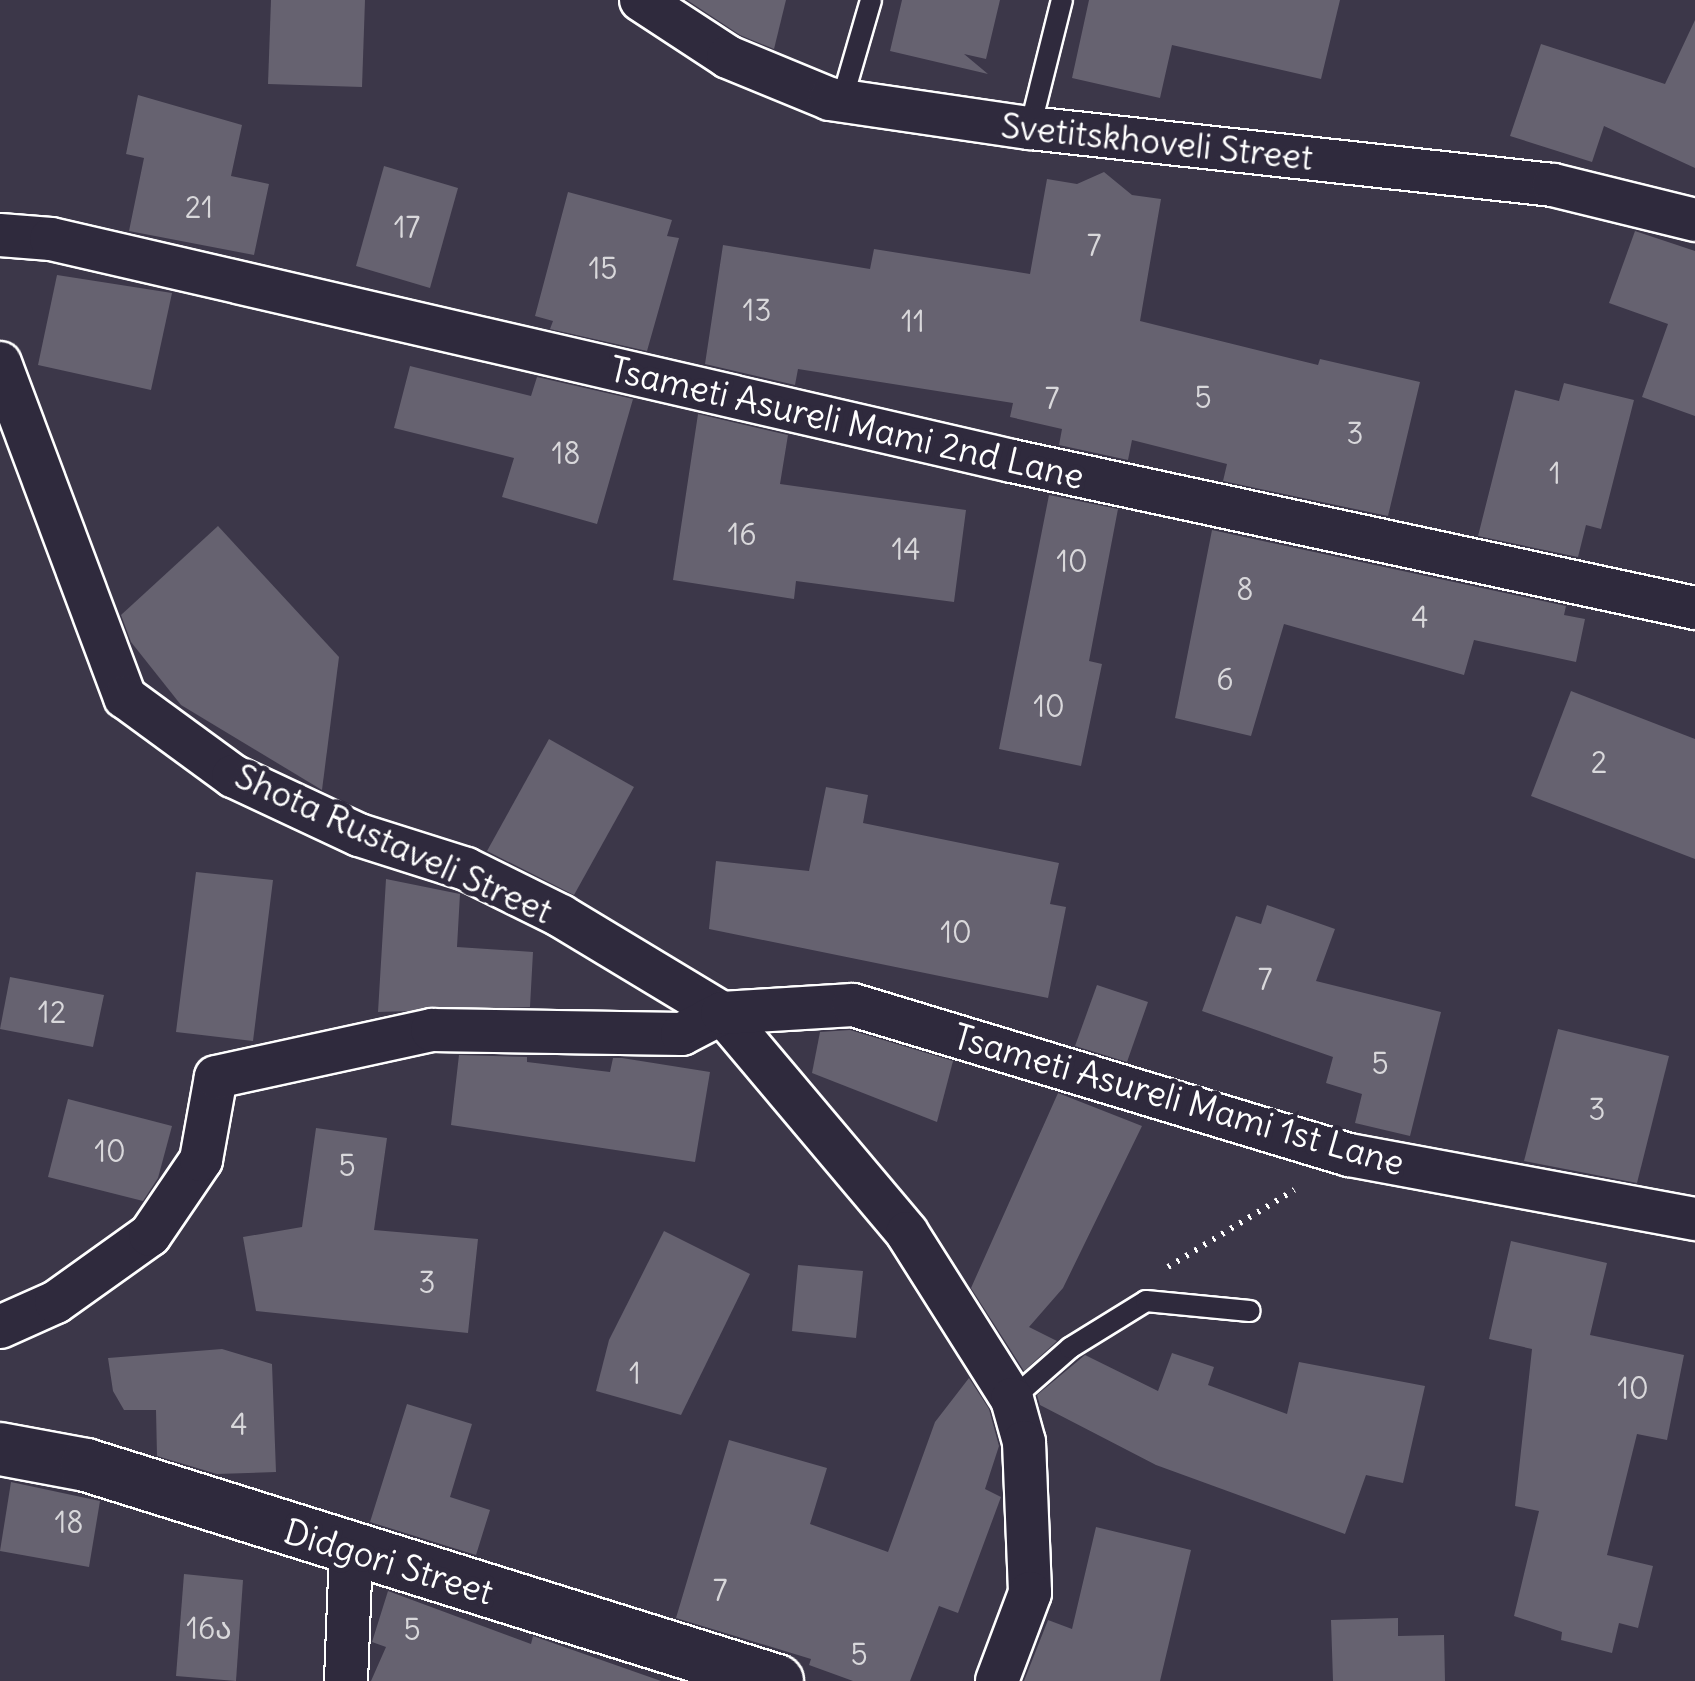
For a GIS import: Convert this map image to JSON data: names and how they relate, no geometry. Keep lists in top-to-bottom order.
{
  "streets": {
    "street": [
      "Svetitskhoveli Street",
      "Tsameti Asureli Mami 2nd Lane",
      "Shota Rustaveli Street",
      "Tsameti Asureli Mami 1st Lane",
      "Didgori Street"
    ]
  },
  "crossings": [
    ["Shota Rustaveli Street", "Tsameti Asureli Mami 1st Lane"]
  ],
  "house_numbers": [
    "21",
    "17",
    "7",
    "15",
    "13",
    "11",
    "5",
    "7",
    "3",
    "18",
    "1",
    "16",
    "14",
    "10",
    "8",
    "4",
    "6",
    "10",
    "2",
    "10",
    "7",
    "12",
    "5",
    "3",
    "10",
    "5",
    "3",
    "1",
    "10",
    "4",
    "18",
    "7",
    "16ა",
    "5",
    "5"
  ]
}
